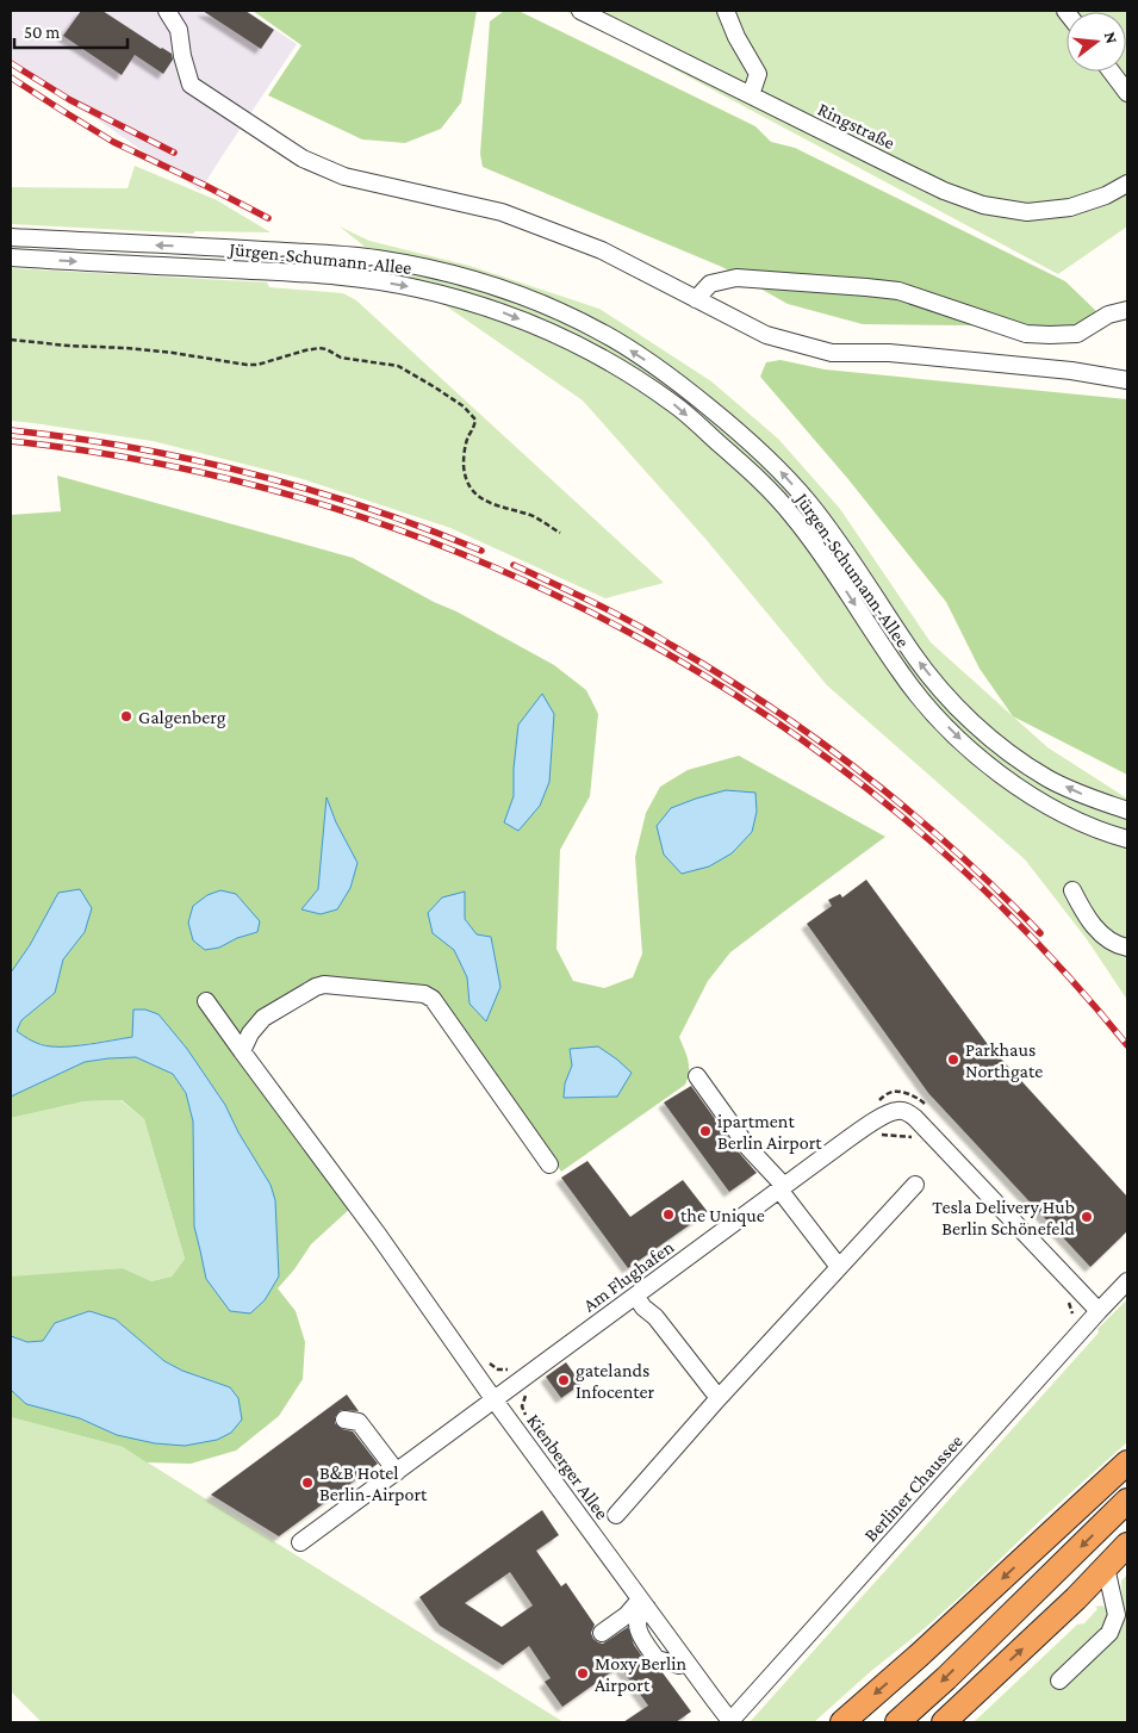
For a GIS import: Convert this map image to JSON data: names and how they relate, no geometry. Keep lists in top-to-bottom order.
{
  "streets": {
    "street": [
      "Ringstraße",
      "Jürgen-Schumann-Allee",
      "Am Flughafen",
      "Kienberger Allee",
      "Berliner Chaussee"
    ]
  },
  "crossings": [
    ["Am Flughafen", "Kienberger Allee"],
    ["Am Flughafen", "Berliner Chaussee"],
    ["Kienberger Allee", "Berliner Chaussee"]
  ],
  "places": [
    "Galgenberg",
    "Parkhaus Northgate",
    "ipartment Berlin Airport",
    "the Unique",
    "Tesla Delivery Hub Berlin Schönefeld",
    "gatelands Infocenter",
    "B&B Hotel Berlin-Airport",
    "Moxy Berlin Airport"
  ],
  "scale_bar": "50 m",
  "north": "right"
}
